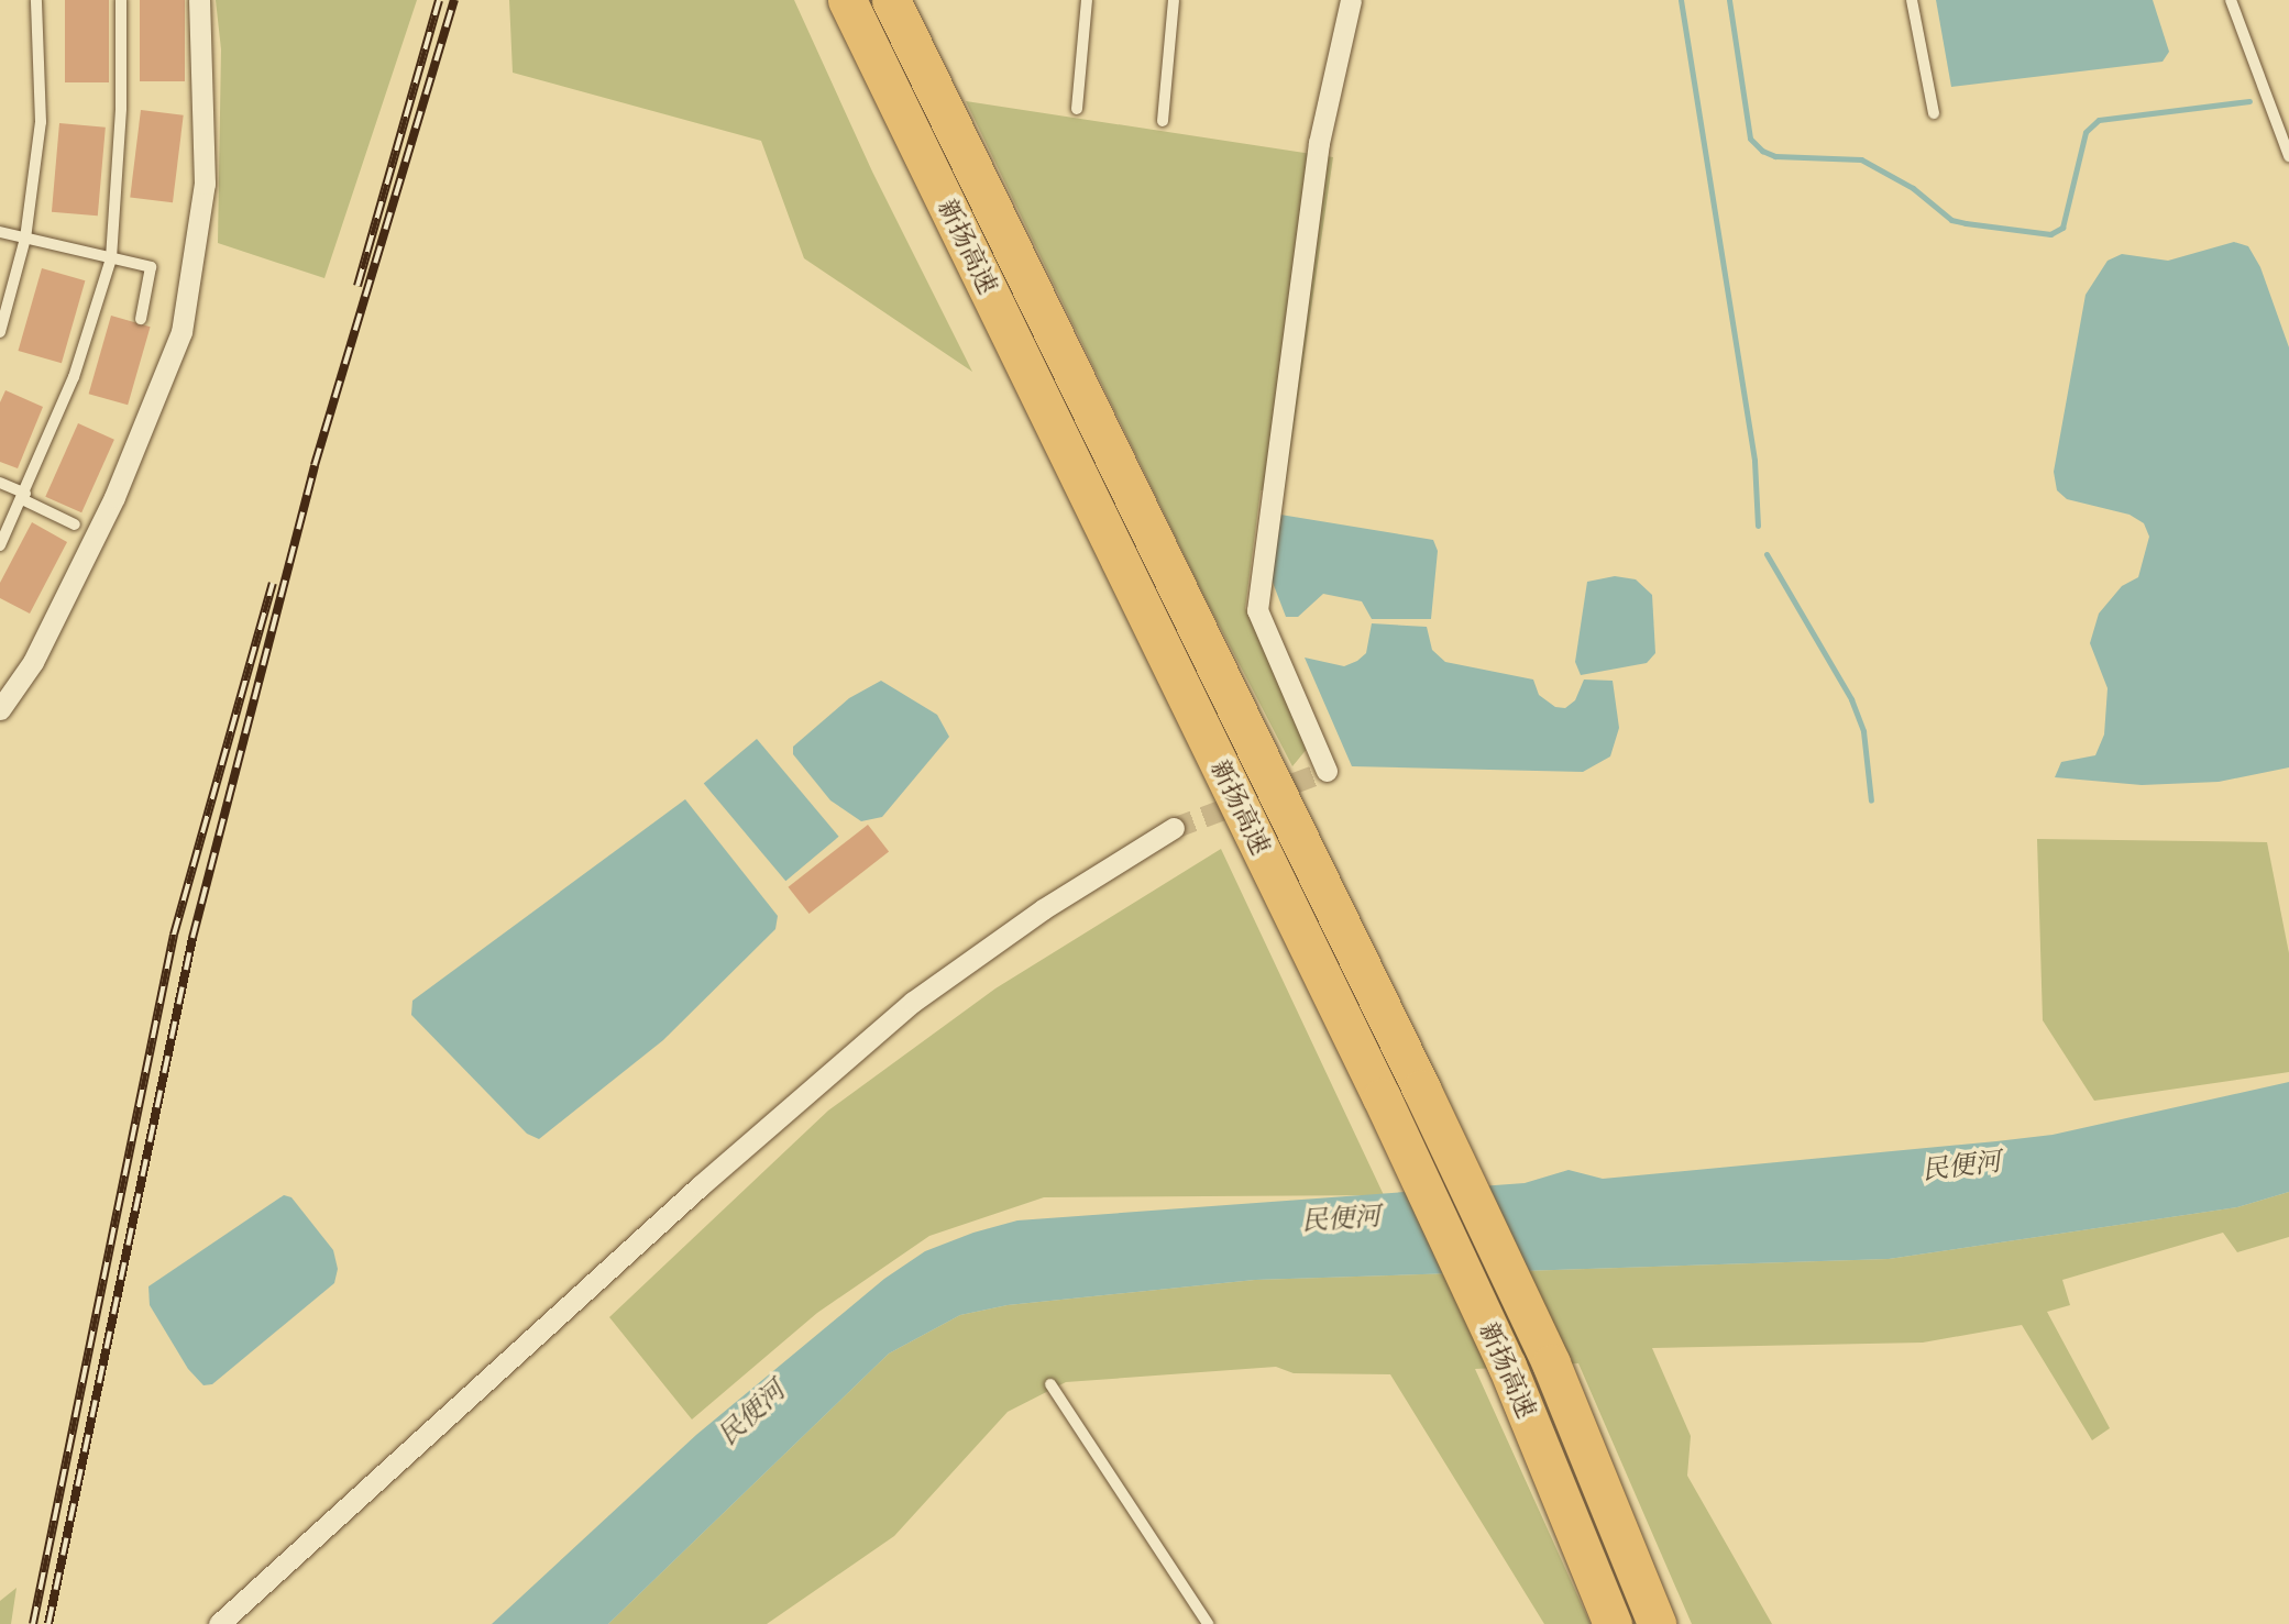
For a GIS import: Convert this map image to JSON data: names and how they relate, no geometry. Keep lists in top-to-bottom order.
{
  "streets": {
    "highway": ["新扬高速"]
  },
  "water": ["民便河"]
}
